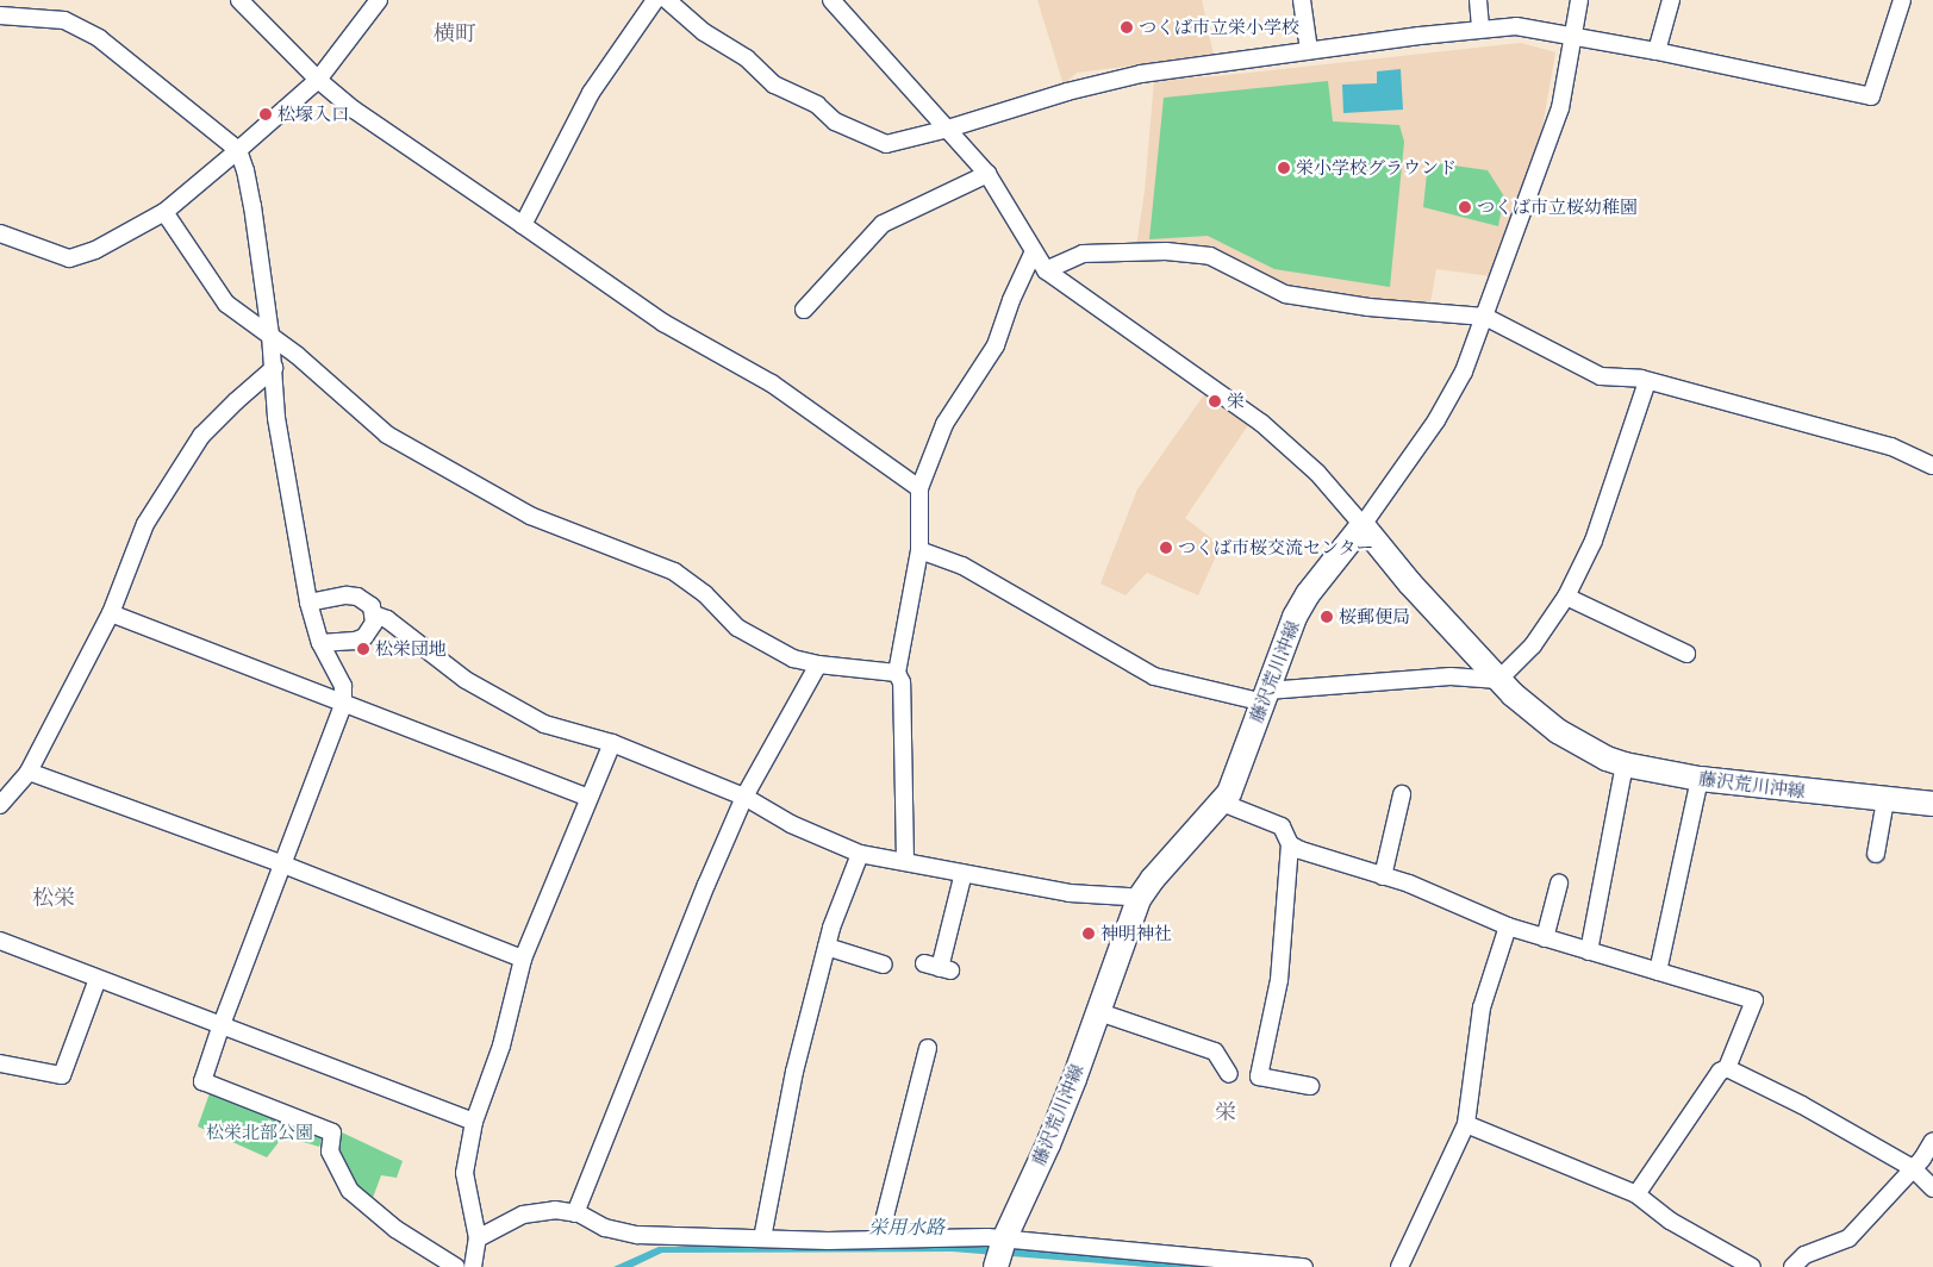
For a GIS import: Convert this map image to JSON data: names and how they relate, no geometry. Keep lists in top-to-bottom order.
{
  "streets": {
    "main road": ["藤沢荒川沖線"]
  },
  "districts": ["横町", "松栄", "栄"],
  "water": ["栄用水路"],
  "parks": ["松栄北部公園"],
  "places": [
    "つくば市立栄小学校",
    "松塚入口",
    "栄小学校グラウンド",
    "つくば市立桜幼稚園",
    "栄",
    "つくば市桜交流センター",
    "桜郵便局",
    "松栄団地",
    "神明神社"
  ]
}
